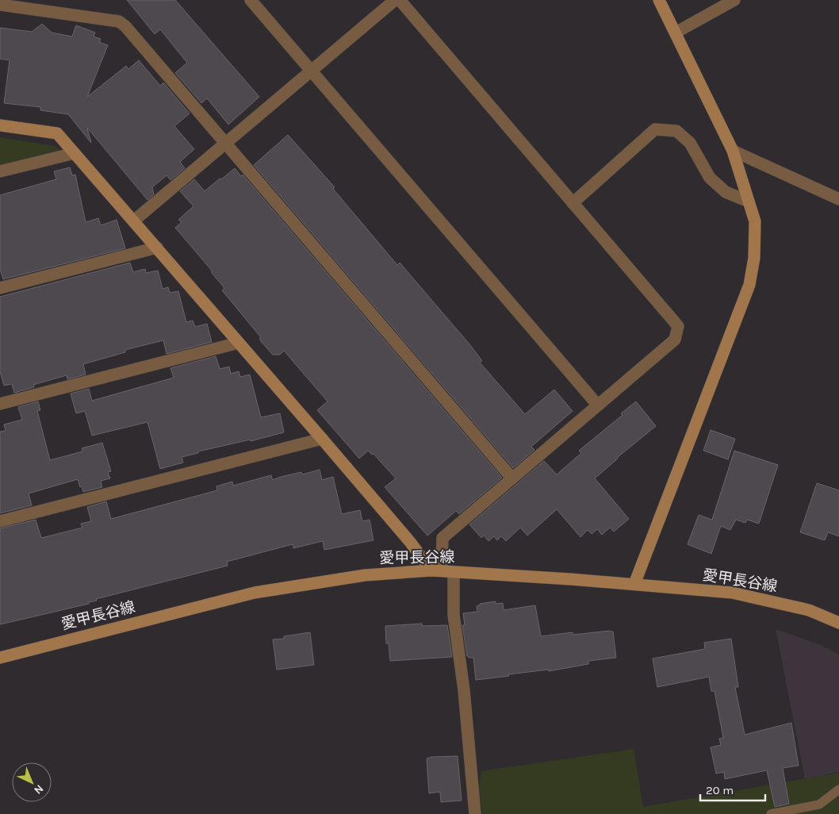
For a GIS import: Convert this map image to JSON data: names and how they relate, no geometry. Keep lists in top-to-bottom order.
{
  "streets": {
    "street": ["愛甲長谷線"]
  },
  "scale_bar": "20 m",
  "north": "bottom right"
}
